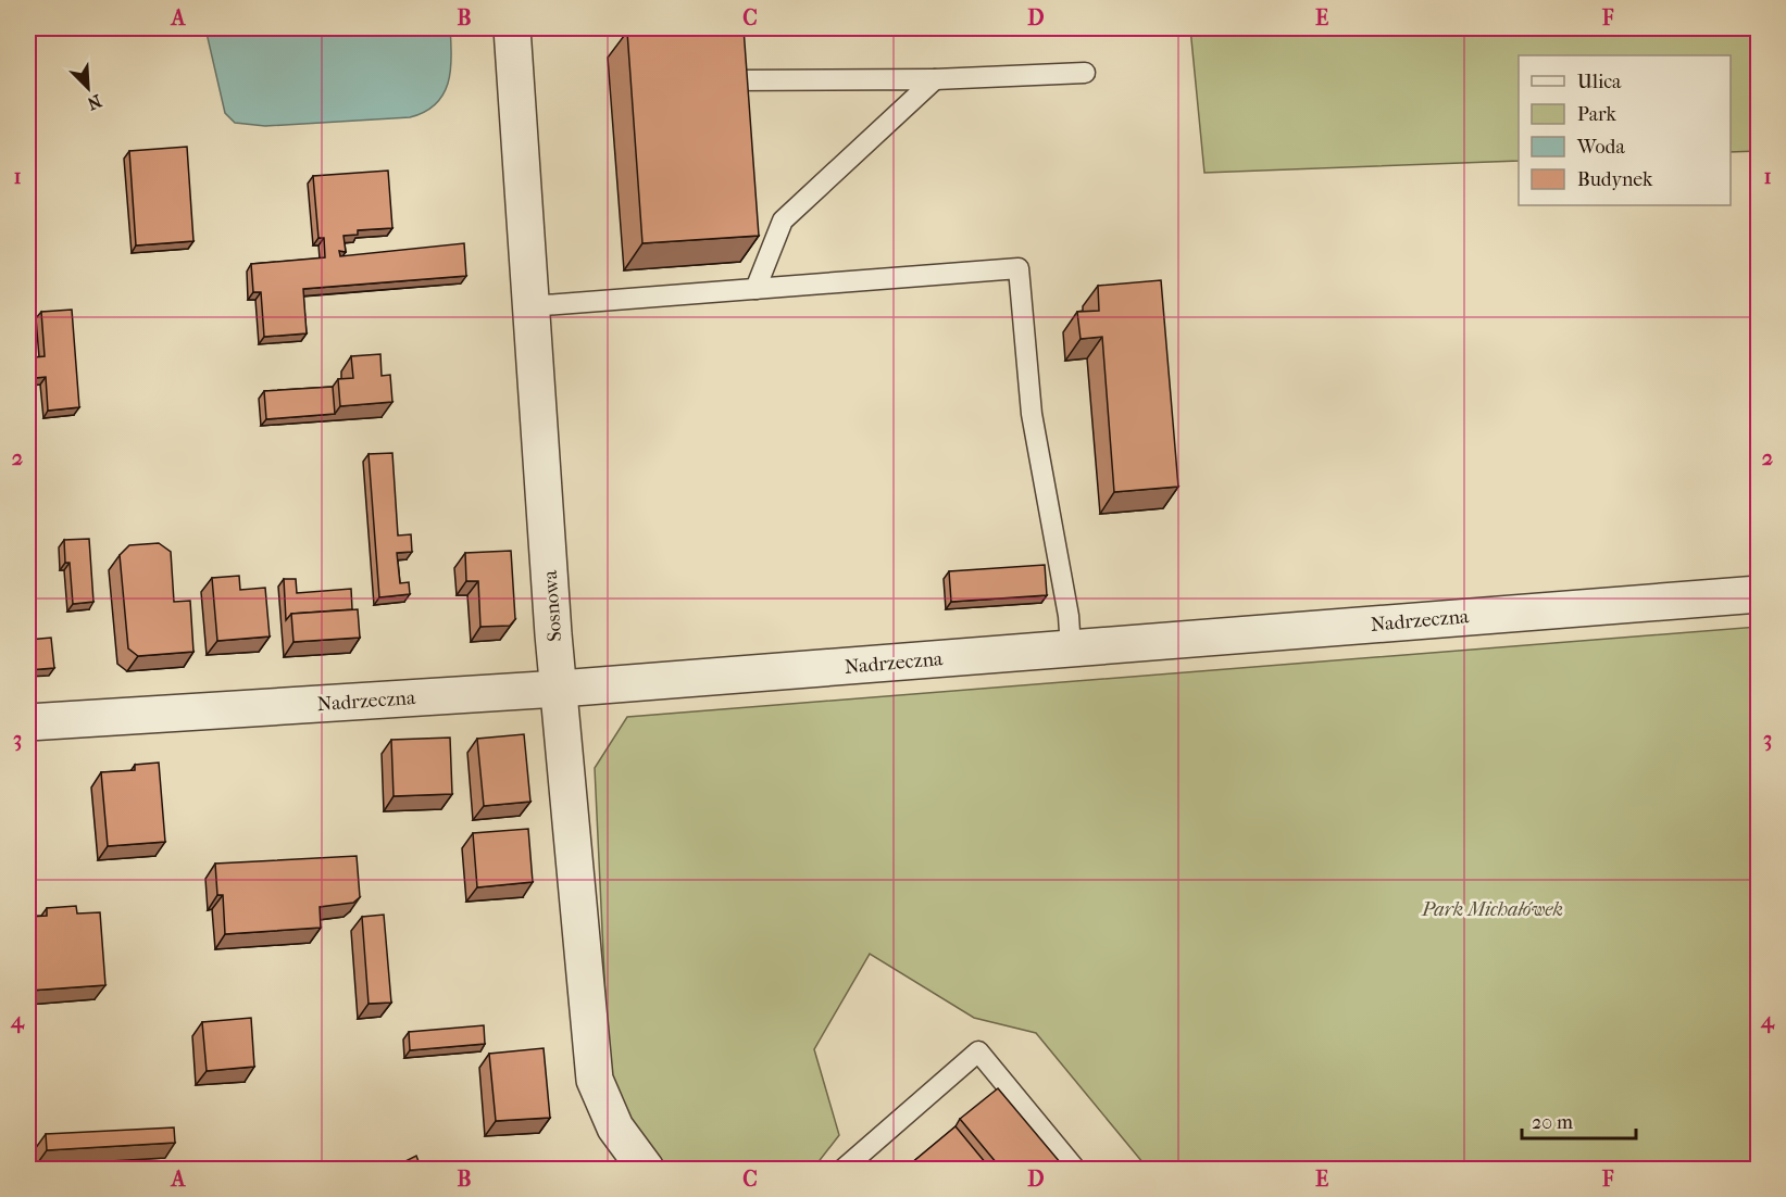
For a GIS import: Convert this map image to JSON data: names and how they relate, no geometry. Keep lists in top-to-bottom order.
{
  "streets": {
    "street": ["Sosnowa", "Nadrzeczna"]
  },
  "crossings": [
    ["Sosnowa", "Nadrzeczna"]
  ],
  "parks": ["Park Michałówek"],
  "legend": [
    "Ulica",
    "Park",
    "Woda",
    "Budynek"
  ],
  "scale_bar": "20 m",
  "north": "bottom right",
  "grid": {
    "columns": [
      "A",
      "B",
      "C",
      "D",
      "E",
      "F"
    ],
    "rows": [
      "1",
      "2",
      "3",
      "4"
    ]
  }
}
